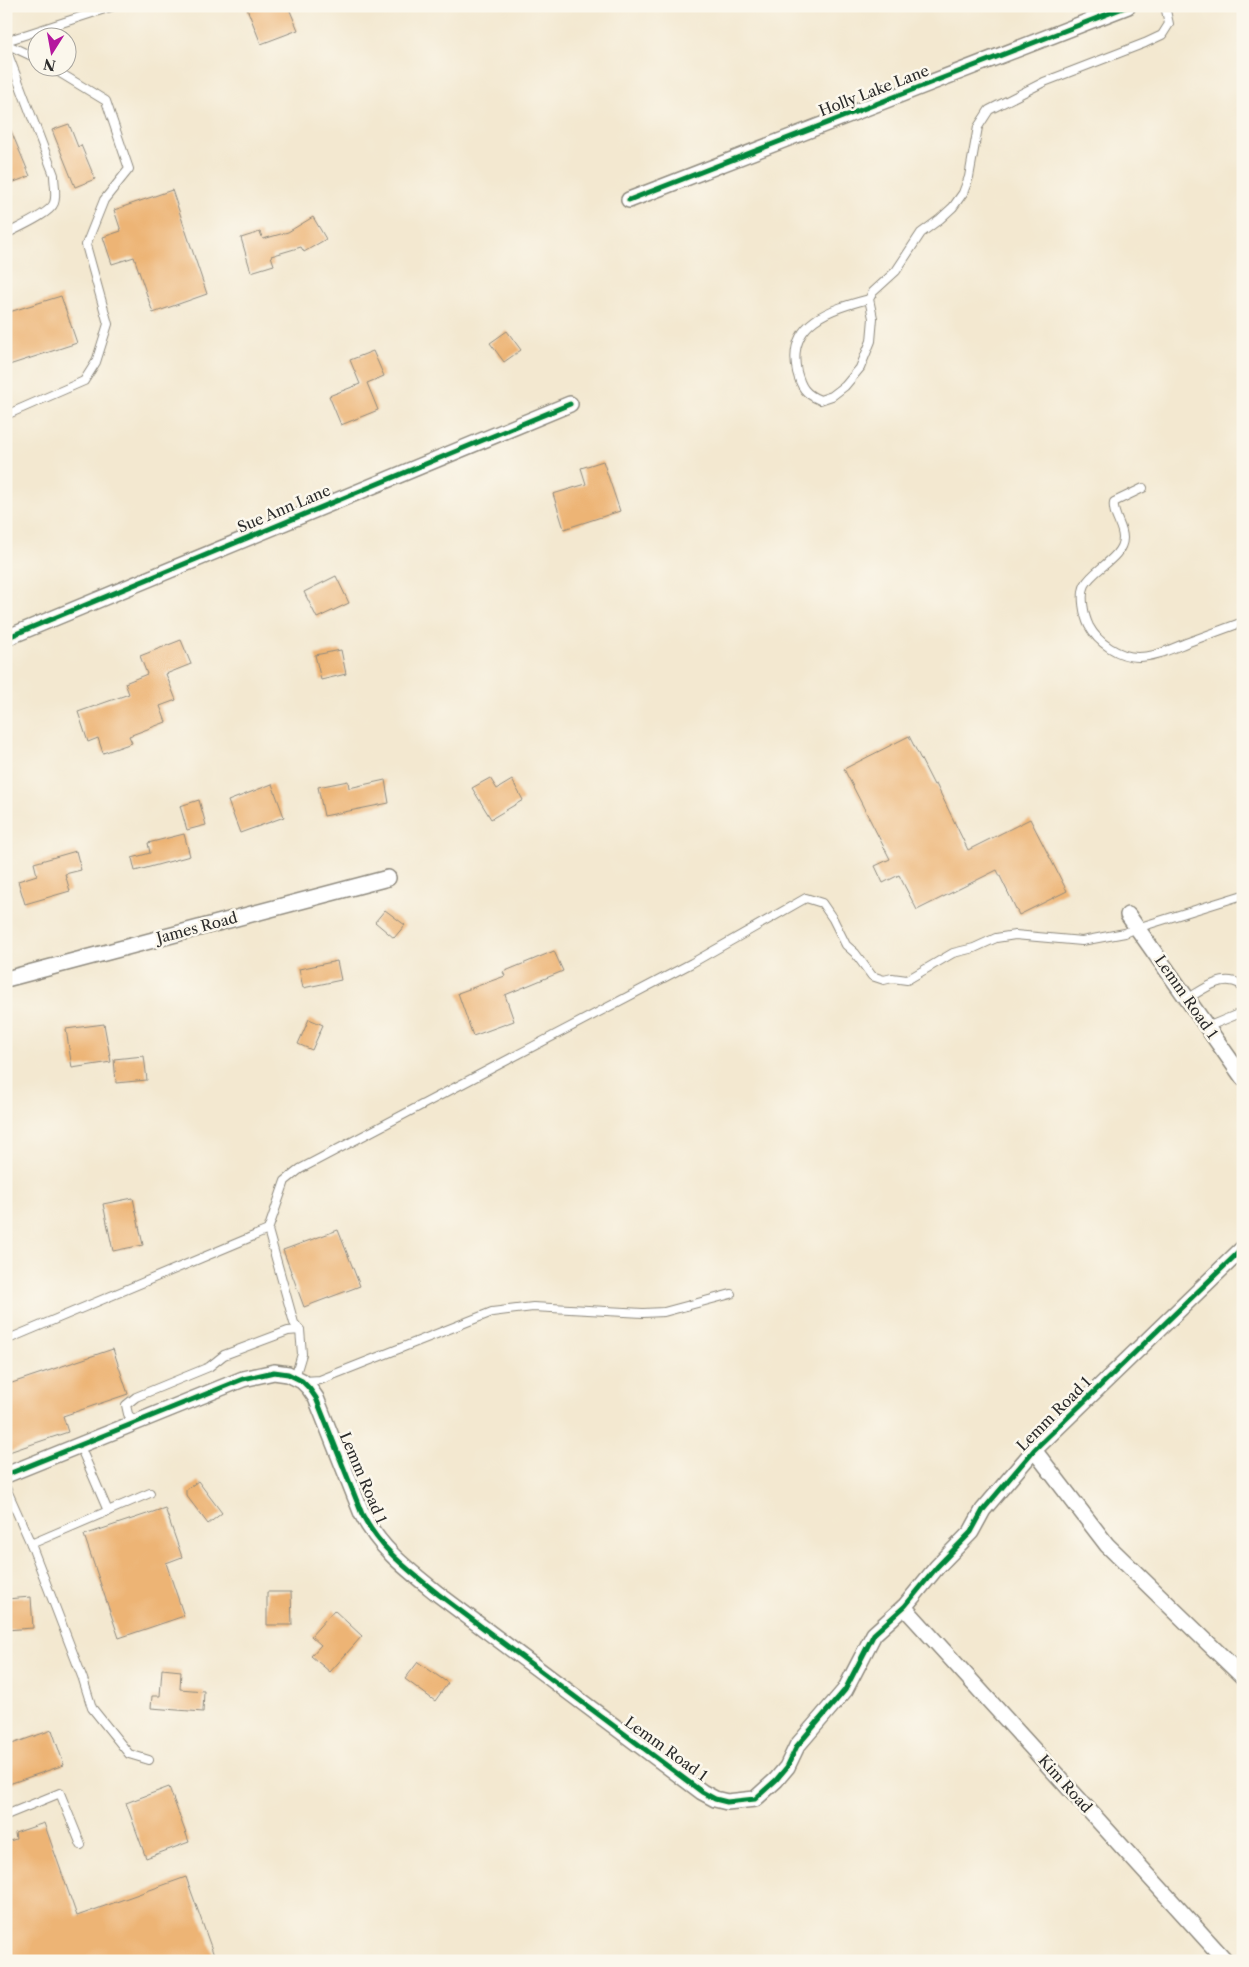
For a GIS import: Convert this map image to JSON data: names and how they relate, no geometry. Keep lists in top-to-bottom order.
{
  "streets": {
    "street": [
      "Holly Lake Lane",
      "Sue Ann Lane",
      "James Road",
      "Lemm Road 1",
      "Kim Road"
    ]
  },
  "crossings": [
    ["Lemm Road 1", "Kim Road"]
  ],
  "north": "bottom"
}
